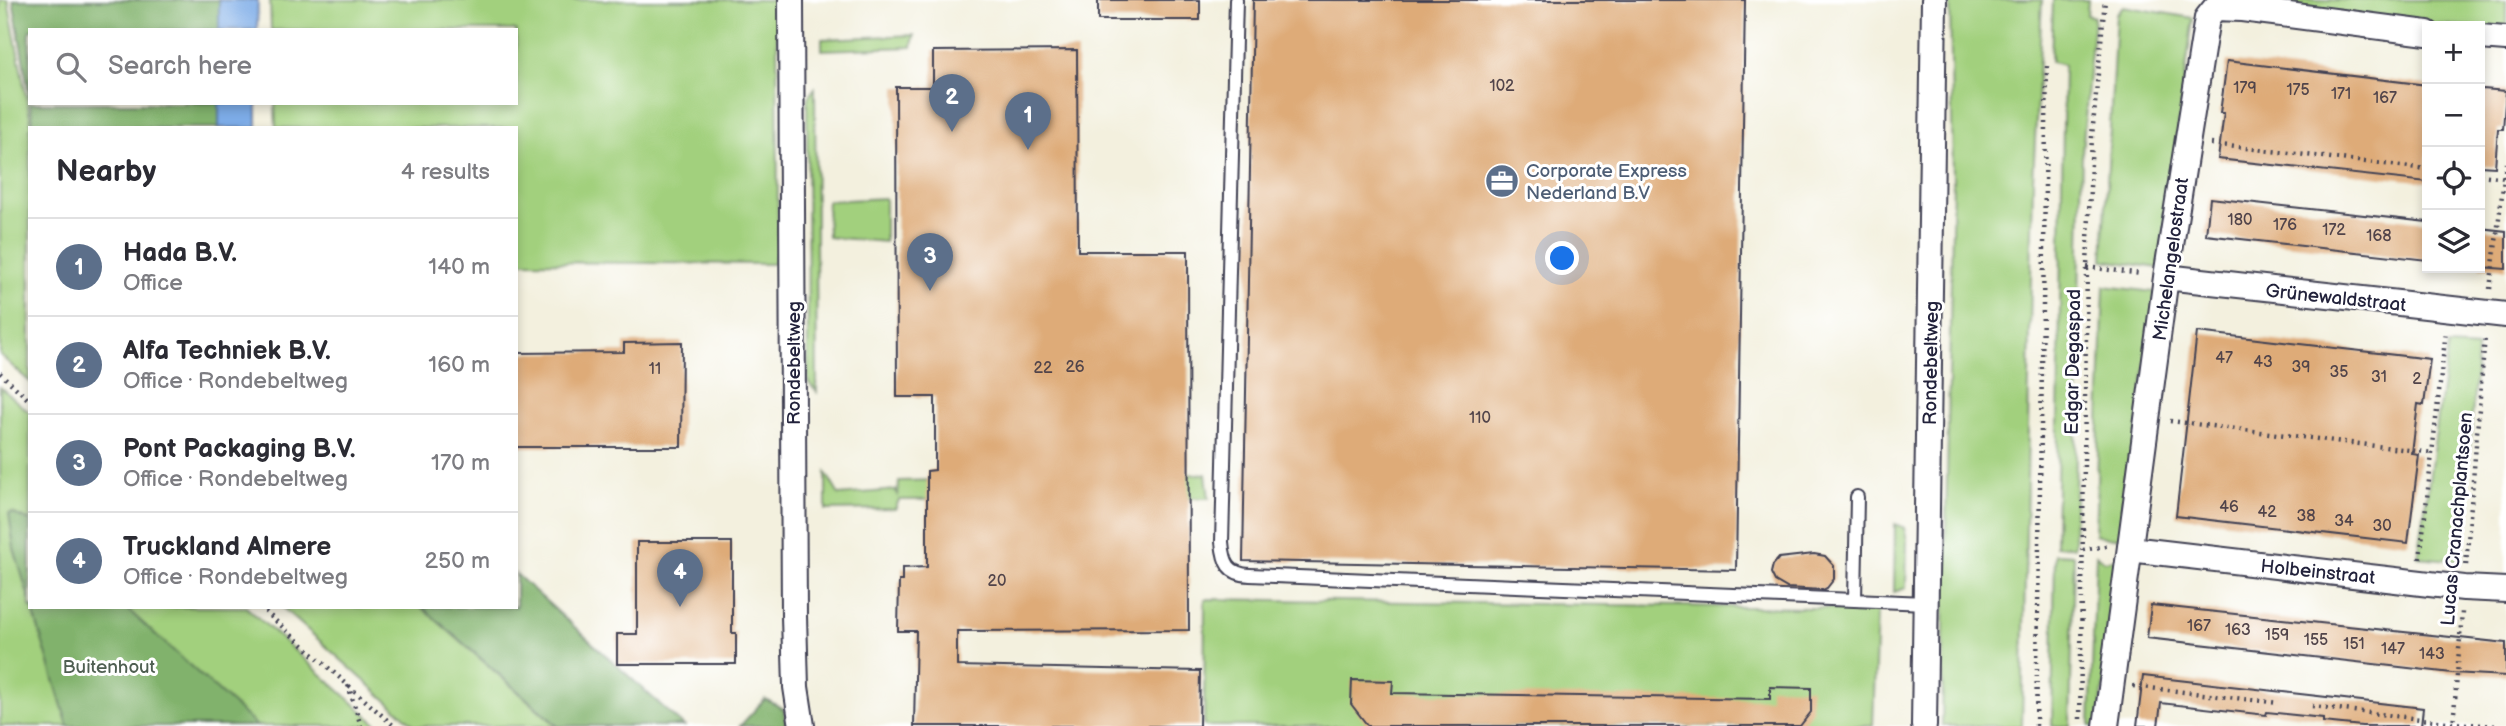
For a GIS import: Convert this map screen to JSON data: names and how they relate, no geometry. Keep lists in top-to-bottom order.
{
  "streets": {
    "street": [
      "Michelangelostraat",
      "Grünewaldstraat",
      "Rondebeltweg",
      "Holbeinstraat"
    ],
    "path": ["Edgar Degaspad", "Lucas Cranachplantsoen"]
  },
  "crossings": [
    ["Michelangelostraat", "Grünewaldstraat"],
    ["Michelangelostraat", "Holbeinstraat"],
    ["Grünewaldstraat", "Lucas Cranachplantsoen"],
    ["Lucas Cranachplantsoen", "Holbeinstraat"]
  ],
  "parks": ["Buitenhout"],
  "places": {
    "office": ["Corporate Express Nederland B.V"]
  },
  "house_numbers": [
    "102",
    "179",
    "175",
    "171",
    "167",
    "180",
    "176",
    "172",
    "168",
    "47",
    "43",
    "26",
    "39",
    "22",
    "11",
    "35",
    "31",
    "2",
    "110",
    "46",
    "42",
    "38",
    "34",
    "30",
    "20",
    "167",
    "163",
    "159",
    "155",
    "151",
    "147",
    "143"
  ],
  "page": {
    "map_buttons": ["+", "−"],
    "search": "Search here",
    "pins": [
      "2",
      "1",
      "3",
      "4"
    ],
    "heading": ["Nearby", "4 results"],
    "list": [
      {
        "mark": "1",
        "name": "Hada B.V.",
        "note": "Office",
        "value": "140 m"
      },
      {
        "mark": "2",
        "name": "Alfa Techniek B.V.",
        "note": "Office · Rondebeltweg",
        "value": "160 m"
      },
      {
        "mark": "3",
        "name": "Pont Packaging B.V.",
        "note": "Office · Rondebeltweg",
        "value": "170 m"
      },
      {
        "mark": "4",
        "name": "Truckland Almere",
        "note": "Office · Rondebeltweg",
        "value": "250 m"
      }
    ]
  }
}
